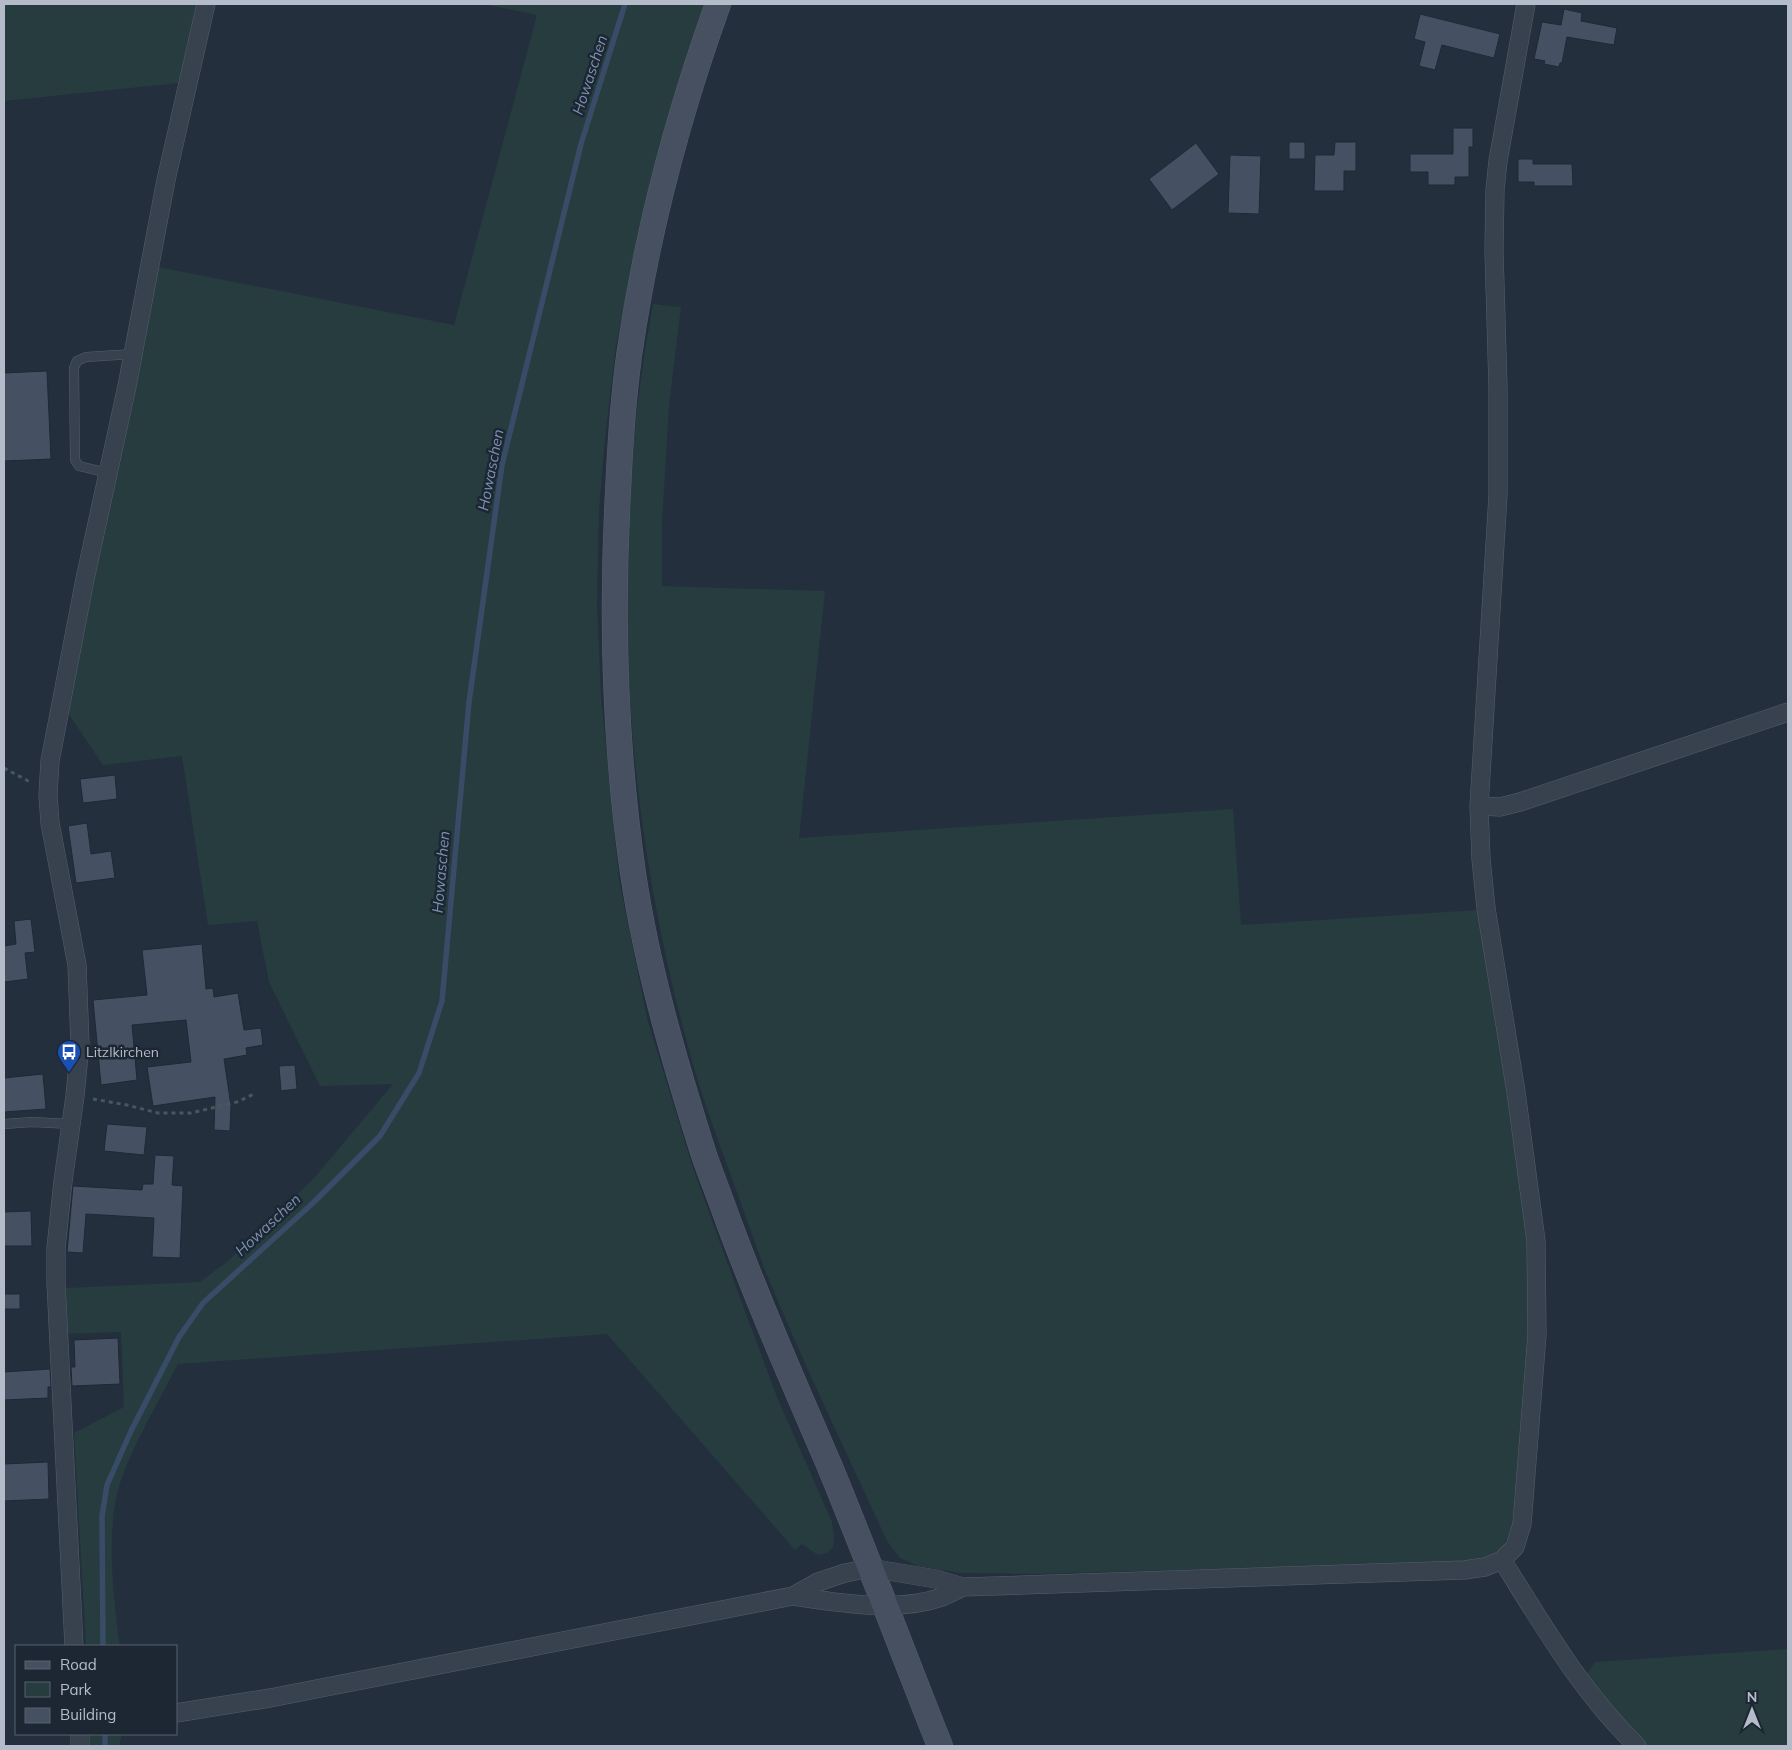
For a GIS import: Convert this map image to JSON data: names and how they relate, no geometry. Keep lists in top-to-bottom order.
{
  "water": ["Howaschen"],
  "places": {
    "bus stop": ["Litzlkirchen"]
  },
  "legend": ["Road", "Park", "Building"],
  "north": "top"
}
